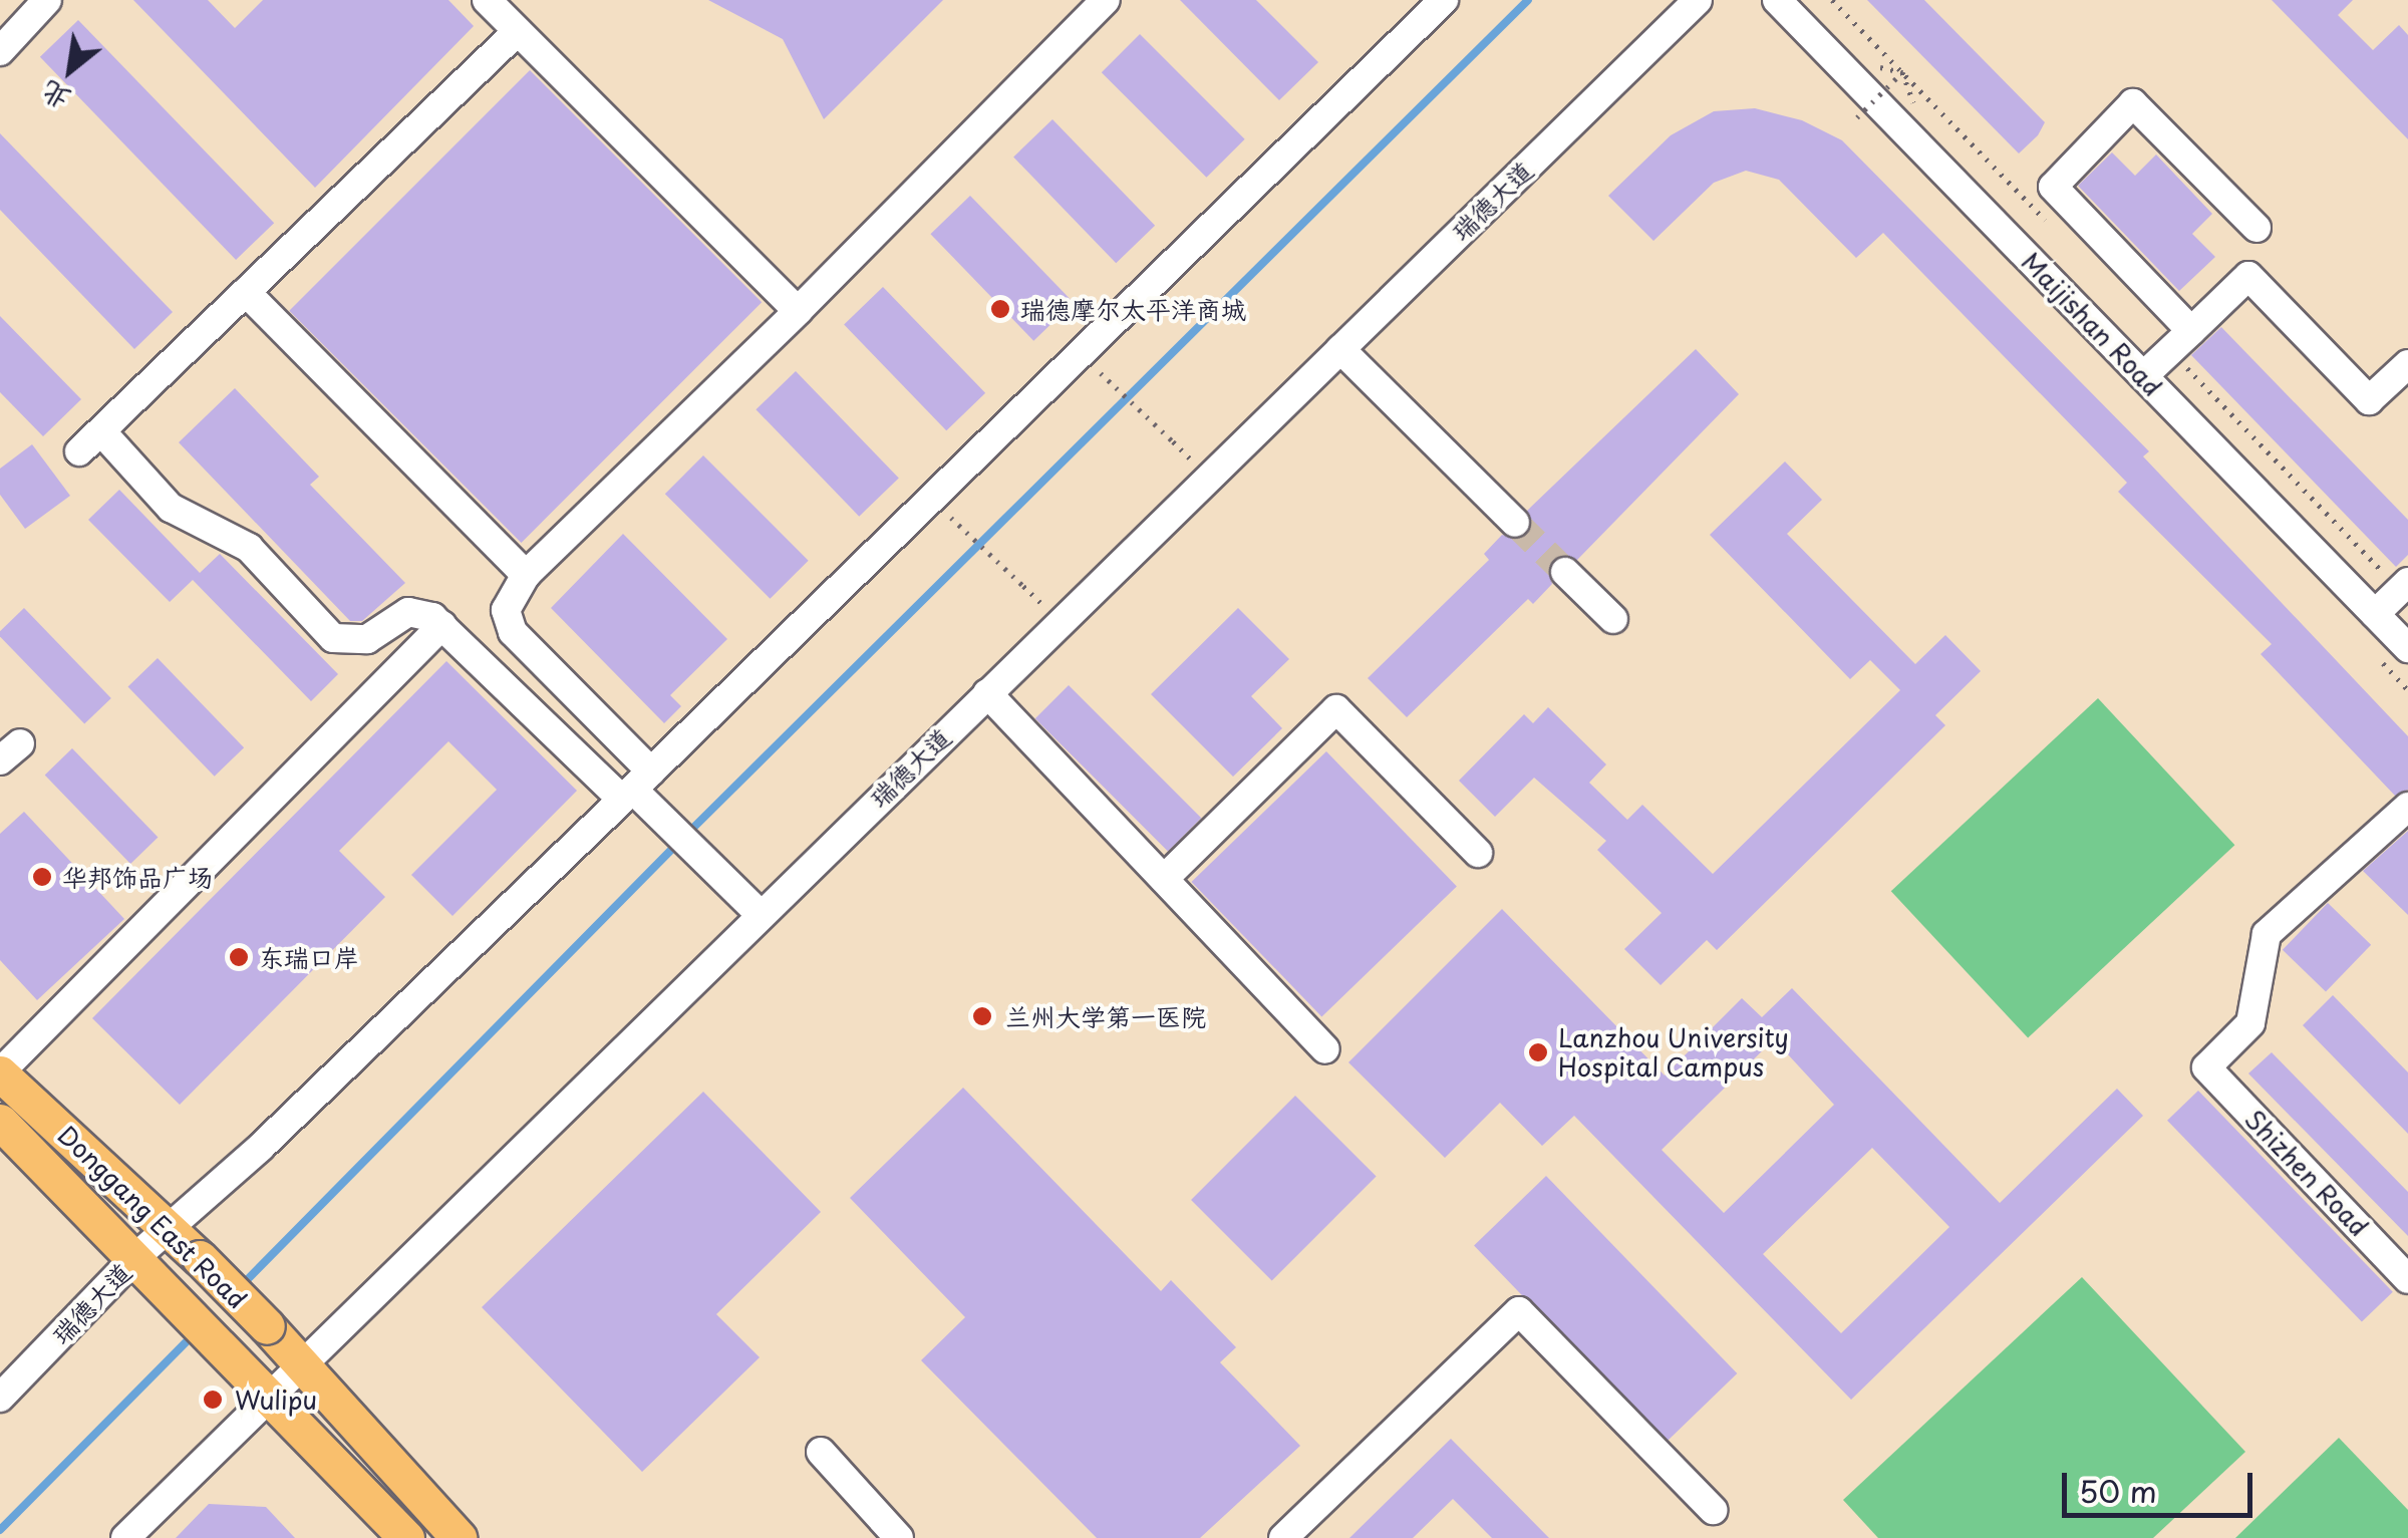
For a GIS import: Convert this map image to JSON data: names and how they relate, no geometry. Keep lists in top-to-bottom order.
{
  "streets": {
    "main road": ["Donggang East Road"],
    "street": ["瑞德大道", "Maijishan Road", "Shizhen Road"]
  },
  "crossings": [
    ["瑞德大道", "Donggang East Road"]
  ],
  "places": [
    "瑞德摩尔太平洋商城",
    "华邦饰品广场",
    "东瑞口岸",
    "兰州大学第一医院",
    "Lanzhou University Hospital Campus",
    "Wulipu"
  ],
  "scale_bar": "50 m",
  "north": "bottom left"
}
